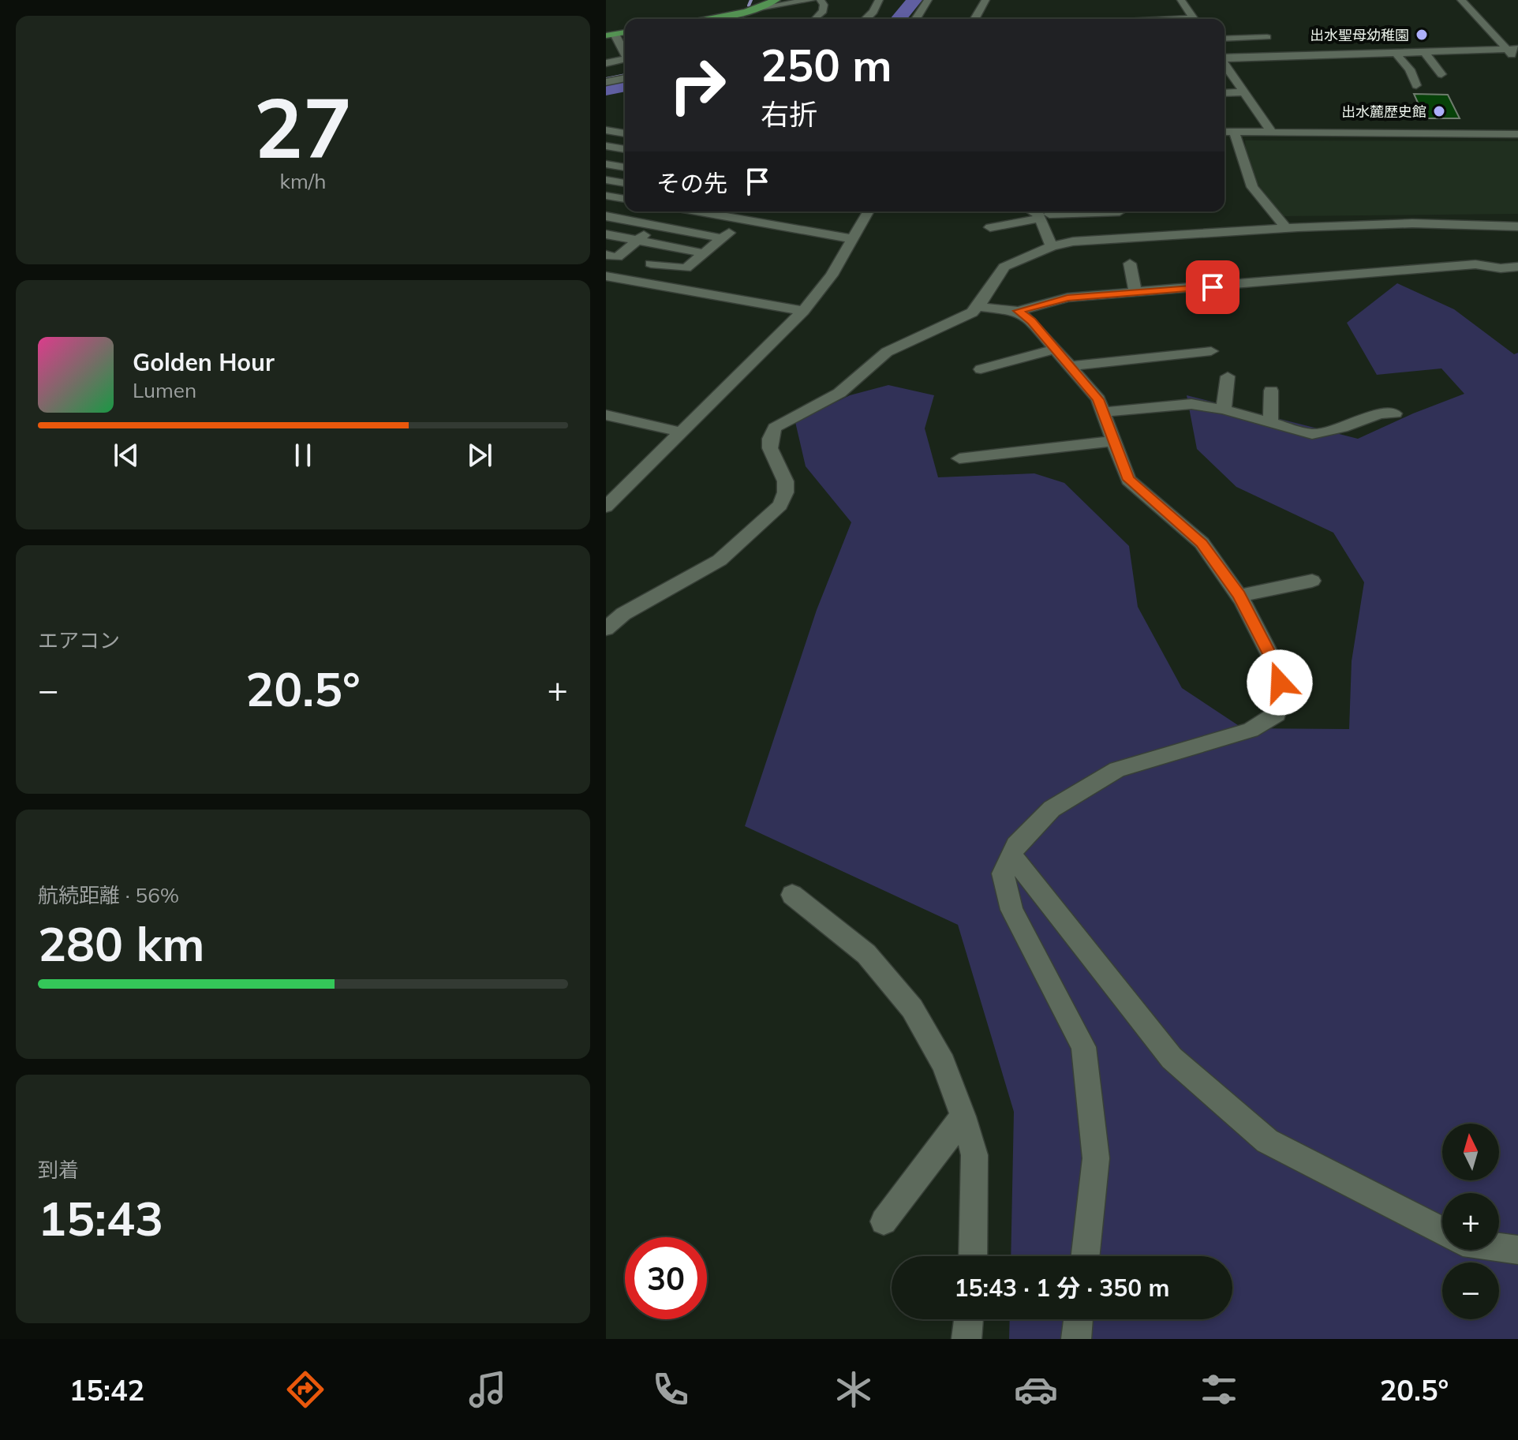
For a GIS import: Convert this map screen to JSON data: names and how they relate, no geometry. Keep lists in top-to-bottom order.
{
  "places": ["出水聖母幼稚園", "出水麓歴史館"],
  "north": "top",
  "page": {
    "tile": [
      ["27", "km/h"],
      "エアコン",
      ["航続距離 · 56%", "280 km"],
      ["到着", "15:43"]
    ],
    "turn": ["250 m", "右折"],
    "then": "その先",
    "song": ["Golden Hour", "Lumen"],
    "heat": ["−", "20.5°", "+"],
    "map_buttons": ["+", "−"],
    "limit": "30",
    "trip": "15:43 · 1 分 · 350 m",
    "tabs": ["15:42", "20.5°"]
  }
}
